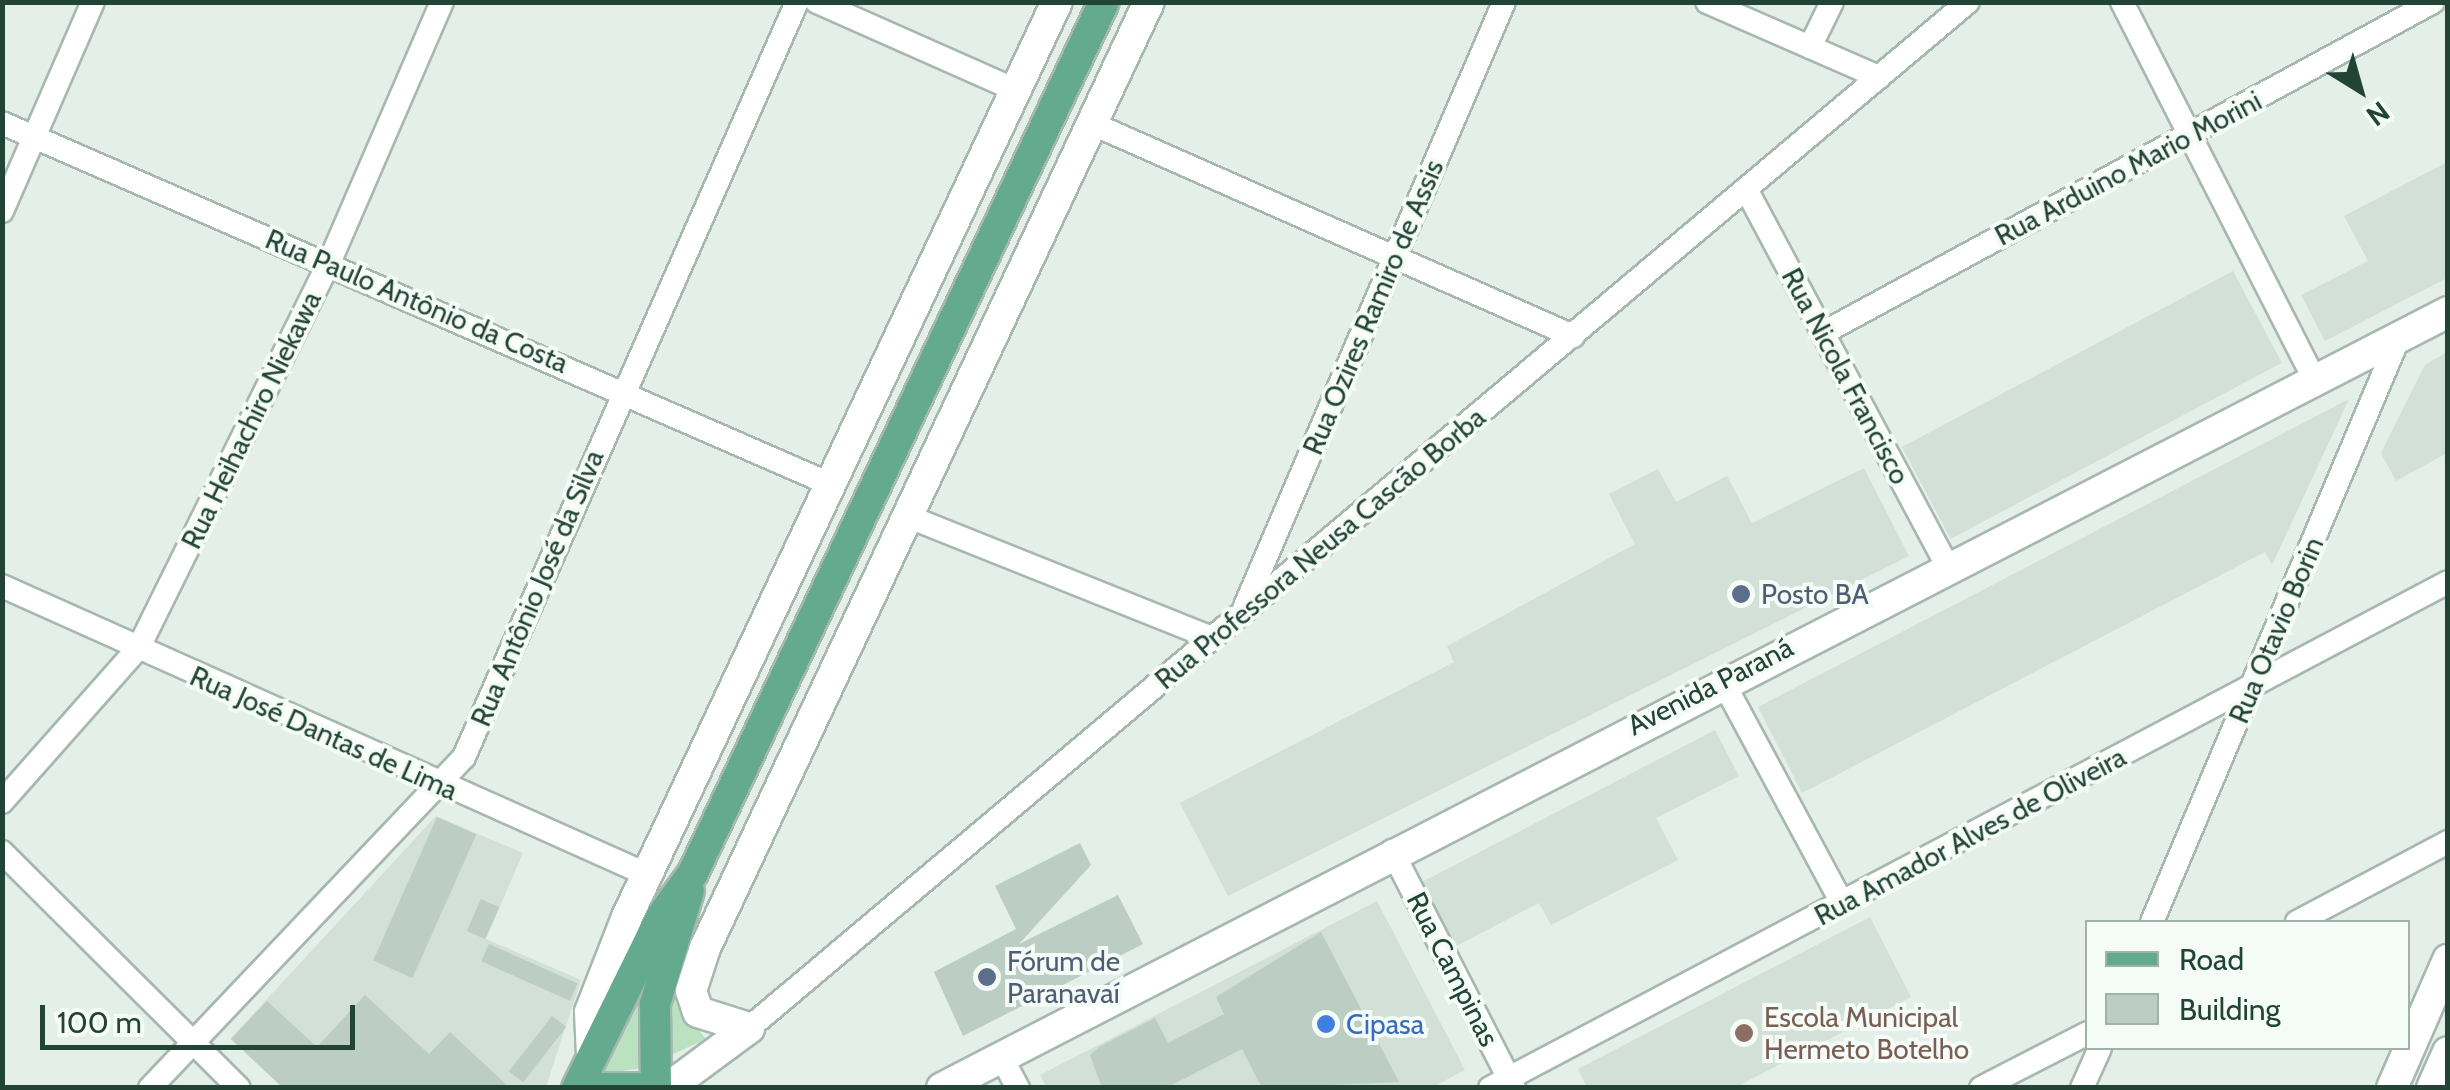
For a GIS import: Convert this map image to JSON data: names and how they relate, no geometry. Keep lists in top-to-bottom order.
{
  "streets": {
    "street": [
      "Rua Arduino Mario Morini",
      "Rua Paulo Antônio da Costa",
      "Rua Ozires Ramiro de Assis",
      "Rua Nicola Francisco",
      "Rua Heihachiro Niekawa",
      "Rua Professora Neusa Cascão Borba",
      "Rua Antônio José da Silva",
      "Rua Otavio Borin",
      "Avenida Paraná",
      "Rua José Dantas de Lima",
      "Rua Amador Alves de Oliveira",
      "Rua Campinas"
    ]
  },
  "crossings": [
    ["Rua Arduino Mario Morini", "Rua Nicola Francisco"],
    ["Rua Paulo Antônio da Costa", "Rua Heihachiro Niekawa"],
    ["Rua Paulo Antônio da Costa", "Rua Antônio José da Silva"],
    ["Rua Ozires Ramiro de Assis", "Rua Professora Neusa Cascão Borba"],
    ["Rua Nicola Francisco", "Rua Professora Neusa Cascão Borba"],
    ["Rua Nicola Francisco", "Avenida Paraná"],
    ["Rua Heihachiro Niekawa", "Rua José Dantas de Lima"],
    ["Rua Antônio José da Silva", "Rua José Dantas de Lima"],
    ["Rua Otavio Borin", "Avenida Paraná"],
    ["Rua Otavio Borin", "Rua Amador Alves de Oliveira"],
    ["Avenida Paraná", "Rua Campinas"],
    ["Rua Amador Alves de Oliveira", "Rua Campinas"]
  ],
  "places": [
    "Posto BA",
    "Fórum de Paranavaí",
    "Cipasa",
    "Escola Municipal Hermeto Botelho"
  ],
  "legend": ["Road", "Building"],
  "scale_bar": "100 m",
  "north": "bottom right"
}
